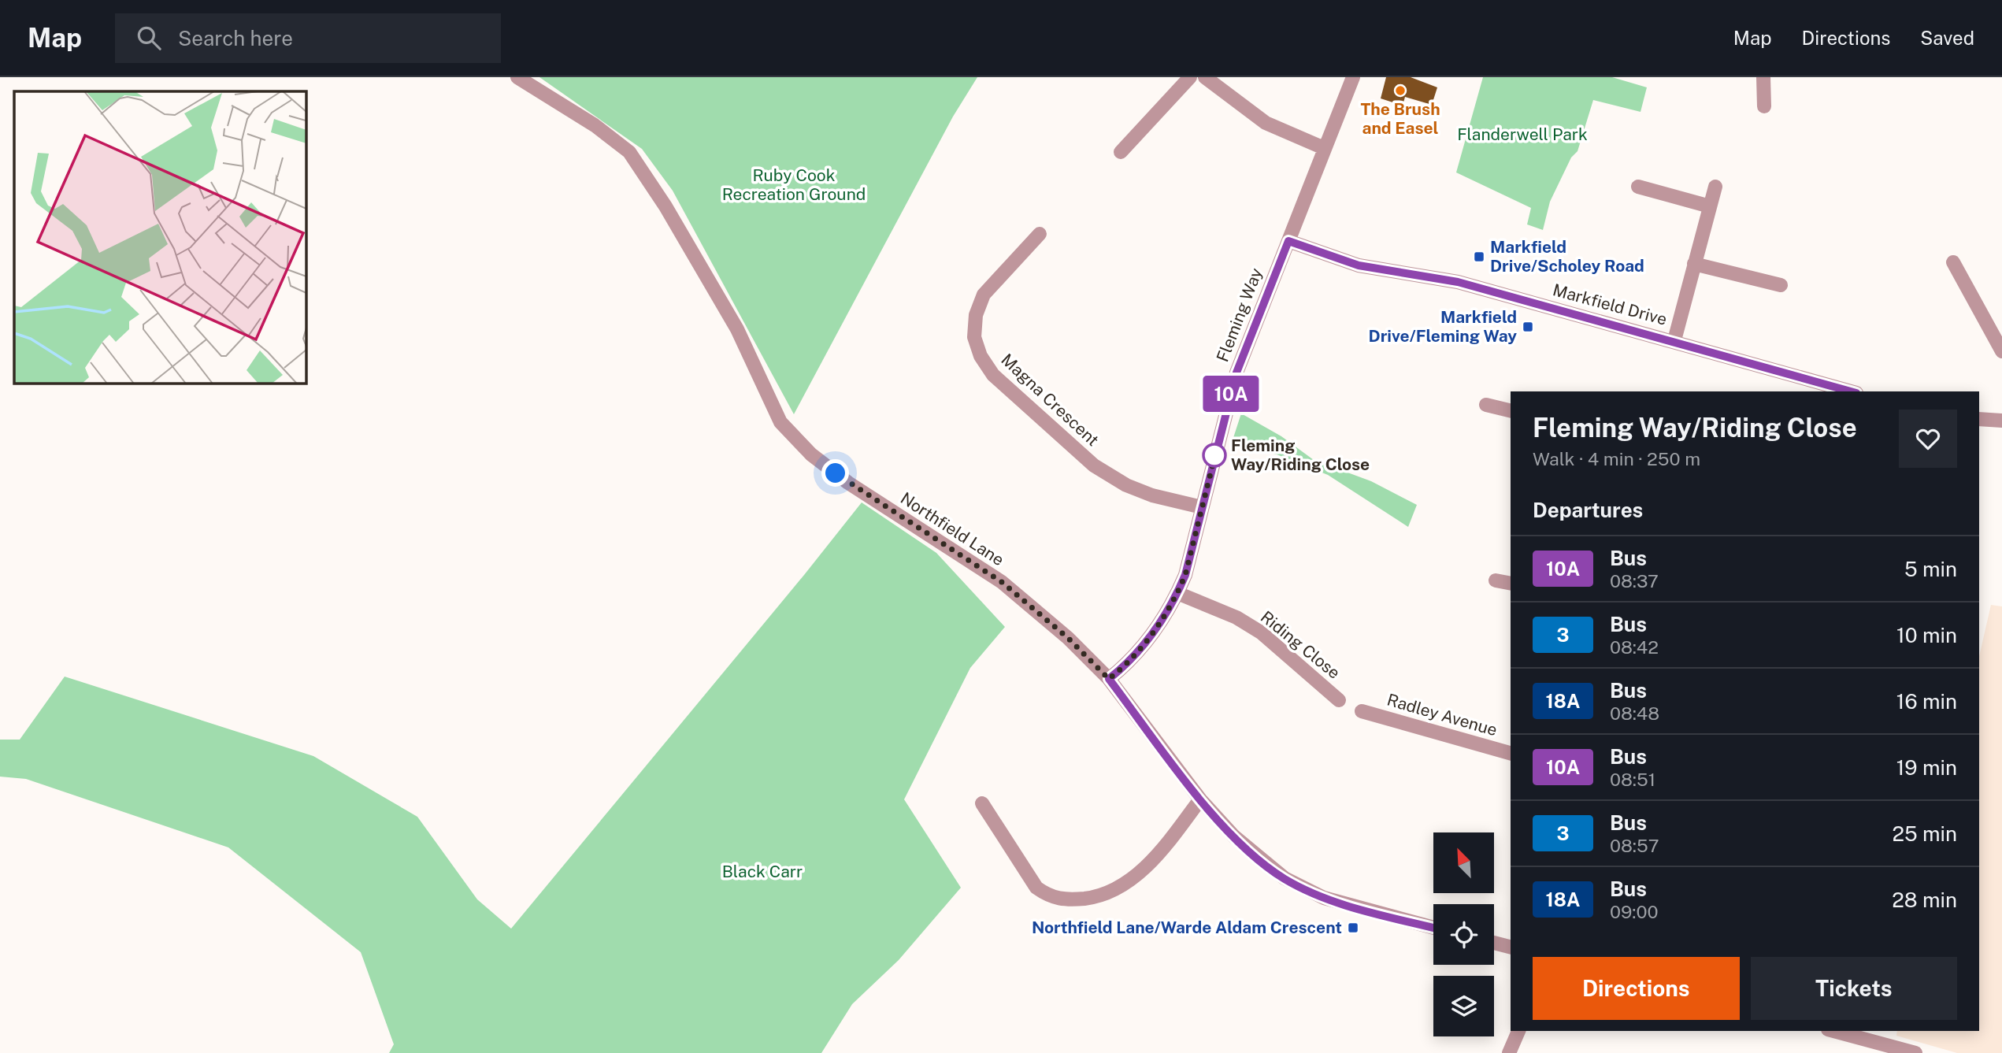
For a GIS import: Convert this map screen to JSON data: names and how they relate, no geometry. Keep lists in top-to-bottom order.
{
  "streets": {
    "street": [
      "Markfield Drive",
      "Fleming Way",
      "Magna Crescent",
      "Northfield Lane",
      "Riding Close",
      "Radley Avenue"
    ]
  },
  "crossings": [
    ["Markfield Drive", "Fleming Way"],
    ["Fleming Way", "Magna Crescent"],
    ["Fleming Way", "Northfield Lane"],
    ["Fleming Way", "Riding Close"]
  ],
  "parks": ["Flanderwell Park", "Ruby Cook Recreation Ground", "Black Carr"],
  "places": {
    "other": ["The Brush and Easel", "Fleming Way/Riding Close"],
    "transit": ["Markfield Drive/Scholey Road", "Markfield Drive/Fleming Way", "Northfield Lane/Warde Aldam Crescent"]
  },
  "lines": ["bus line 10A"],
  "north": "top left",
  "page": {
    "header": "Map",
    "search": "Search here",
    "nav": ["Map", "Directions", "Saved"],
    "on_map": "10A",
    "heading": [
      ["Fleming Way/Riding Close", "Walk · 4 min · 250 m"],
      "Departures"
    ],
    "list": [
      {
        "mark": "10A",
        "name": "Bus",
        "note": "08:37",
        "value": "5 min"
      },
      {
        "mark": "3",
        "name": "Bus",
        "note": "08:42",
        "value": "10 min"
      },
      {
        "mark": "18A",
        "name": "Bus",
        "note": "08:48",
        "value": "16 min"
      },
      {
        "mark": "10A",
        "name": "Bus",
        "note": "08:51",
        "value": "19 min"
      },
      {
        "mark": "3",
        "name": "Bus",
        "note": "08:57",
        "value": "25 min"
      },
      {
        "mark": "18A",
        "name": "Bus",
        "note": "09:00",
        "value": "28 min"
      }
    ],
    "buttons": ["Directions", "Tickets"]
  }
}
